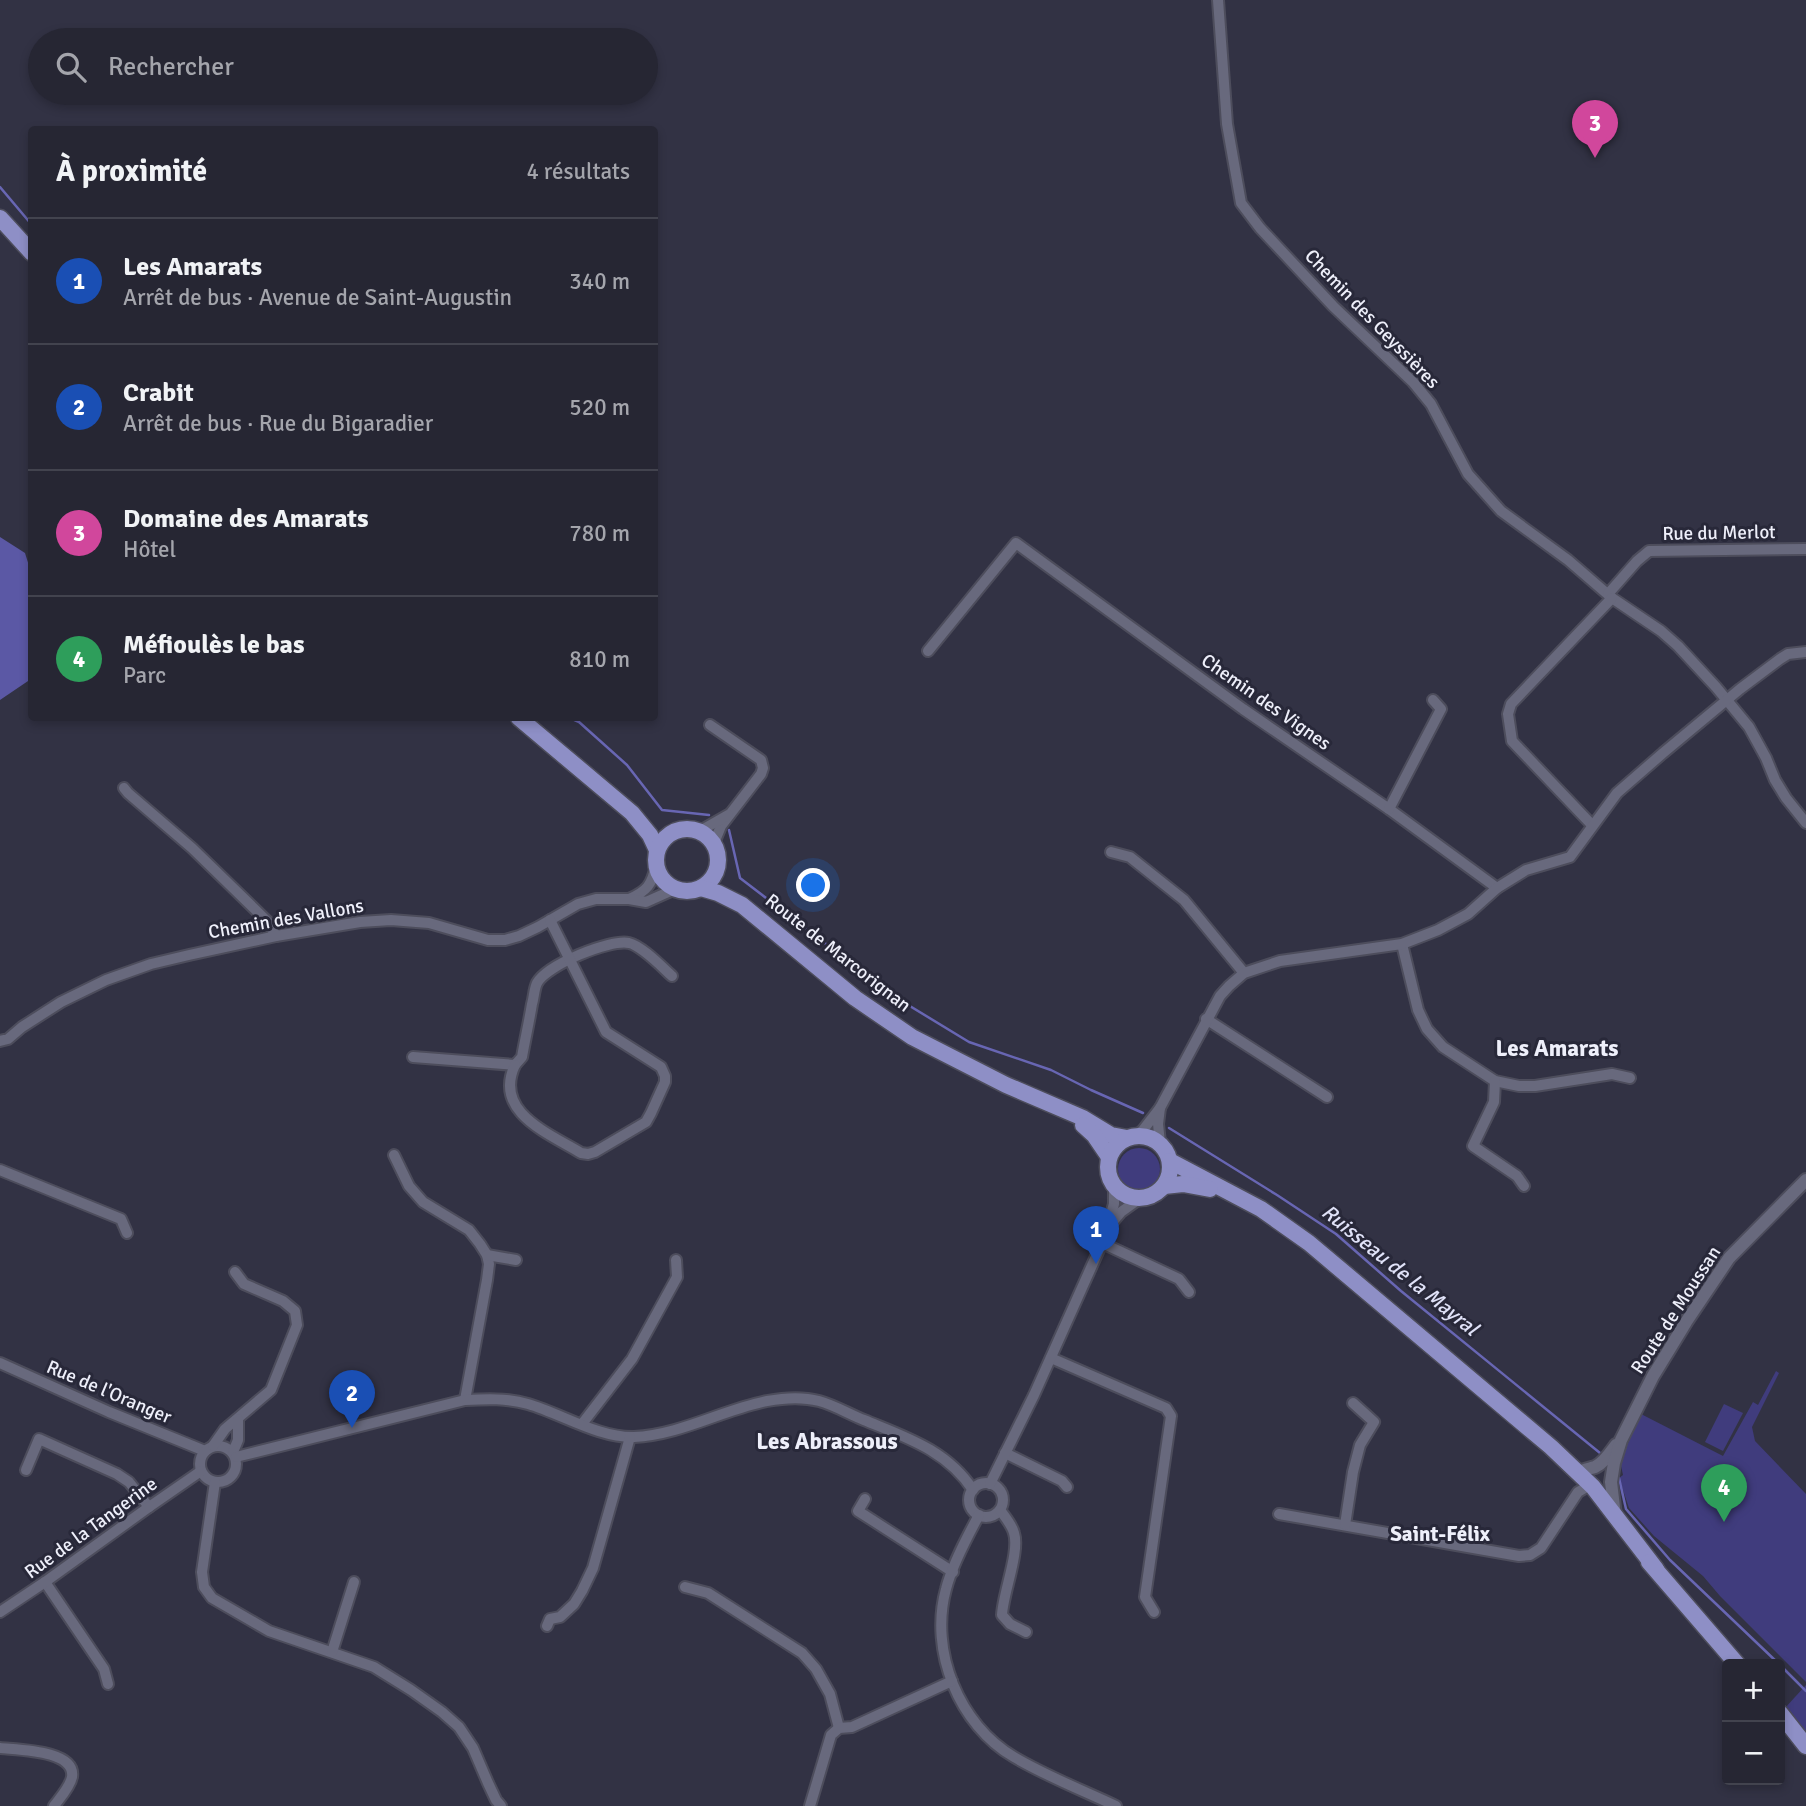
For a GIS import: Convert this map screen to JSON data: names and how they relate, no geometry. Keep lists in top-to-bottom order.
{
  "streets": {
    "main road": ["Route de Marcorignan"],
    "street": [
      "Chemin des Geyssières",
      "Rue du Merlot",
      "Chemin des Vignes",
      "Chemin des Vallons",
      "Route de Moussan",
      "Rue de l'Oranger",
      "Rue de la Tangerine"
    ]
  },
  "crossings": [
    ["Chemin des Geyssières", "Rue du Merlot"],
    ["Chemin des Vallons", "Route de Marcorignan"],
    ["Rue de l'Oranger", "Rue de la Tangerine"]
  ],
  "districts": ["Les Amarats", "Les Abrassous", "Saint-Félix"],
  "water": ["Ruisseau de la Mayral"],
  "page": {
    "search": "Rechercher",
    "pins": [
      "3",
      "1",
      "2",
      "4"
    ],
    "heading": ["À proximité", "4 résultats"],
    "list": [
      {
        "mark": "1",
        "name": "Les Amarats",
        "note": "Arrêt de bus · Avenue de Saint-Augustin",
        "value": "340 m"
      },
      {
        "mark": "2",
        "name": "Crabit",
        "note": "Arrêt de bus · Rue du Bigaradier",
        "value": "520 m"
      },
      {
        "mark": "3",
        "name": "Domaine des Amarats",
        "note": "Hôtel",
        "value": "780 m"
      },
      {
        "mark": "4",
        "name": "Méfioulès le bas",
        "note": "Parc",
        "value": "810 m"
      }
    ],
    "map_buttons": ["+", "−"]
  }
}
